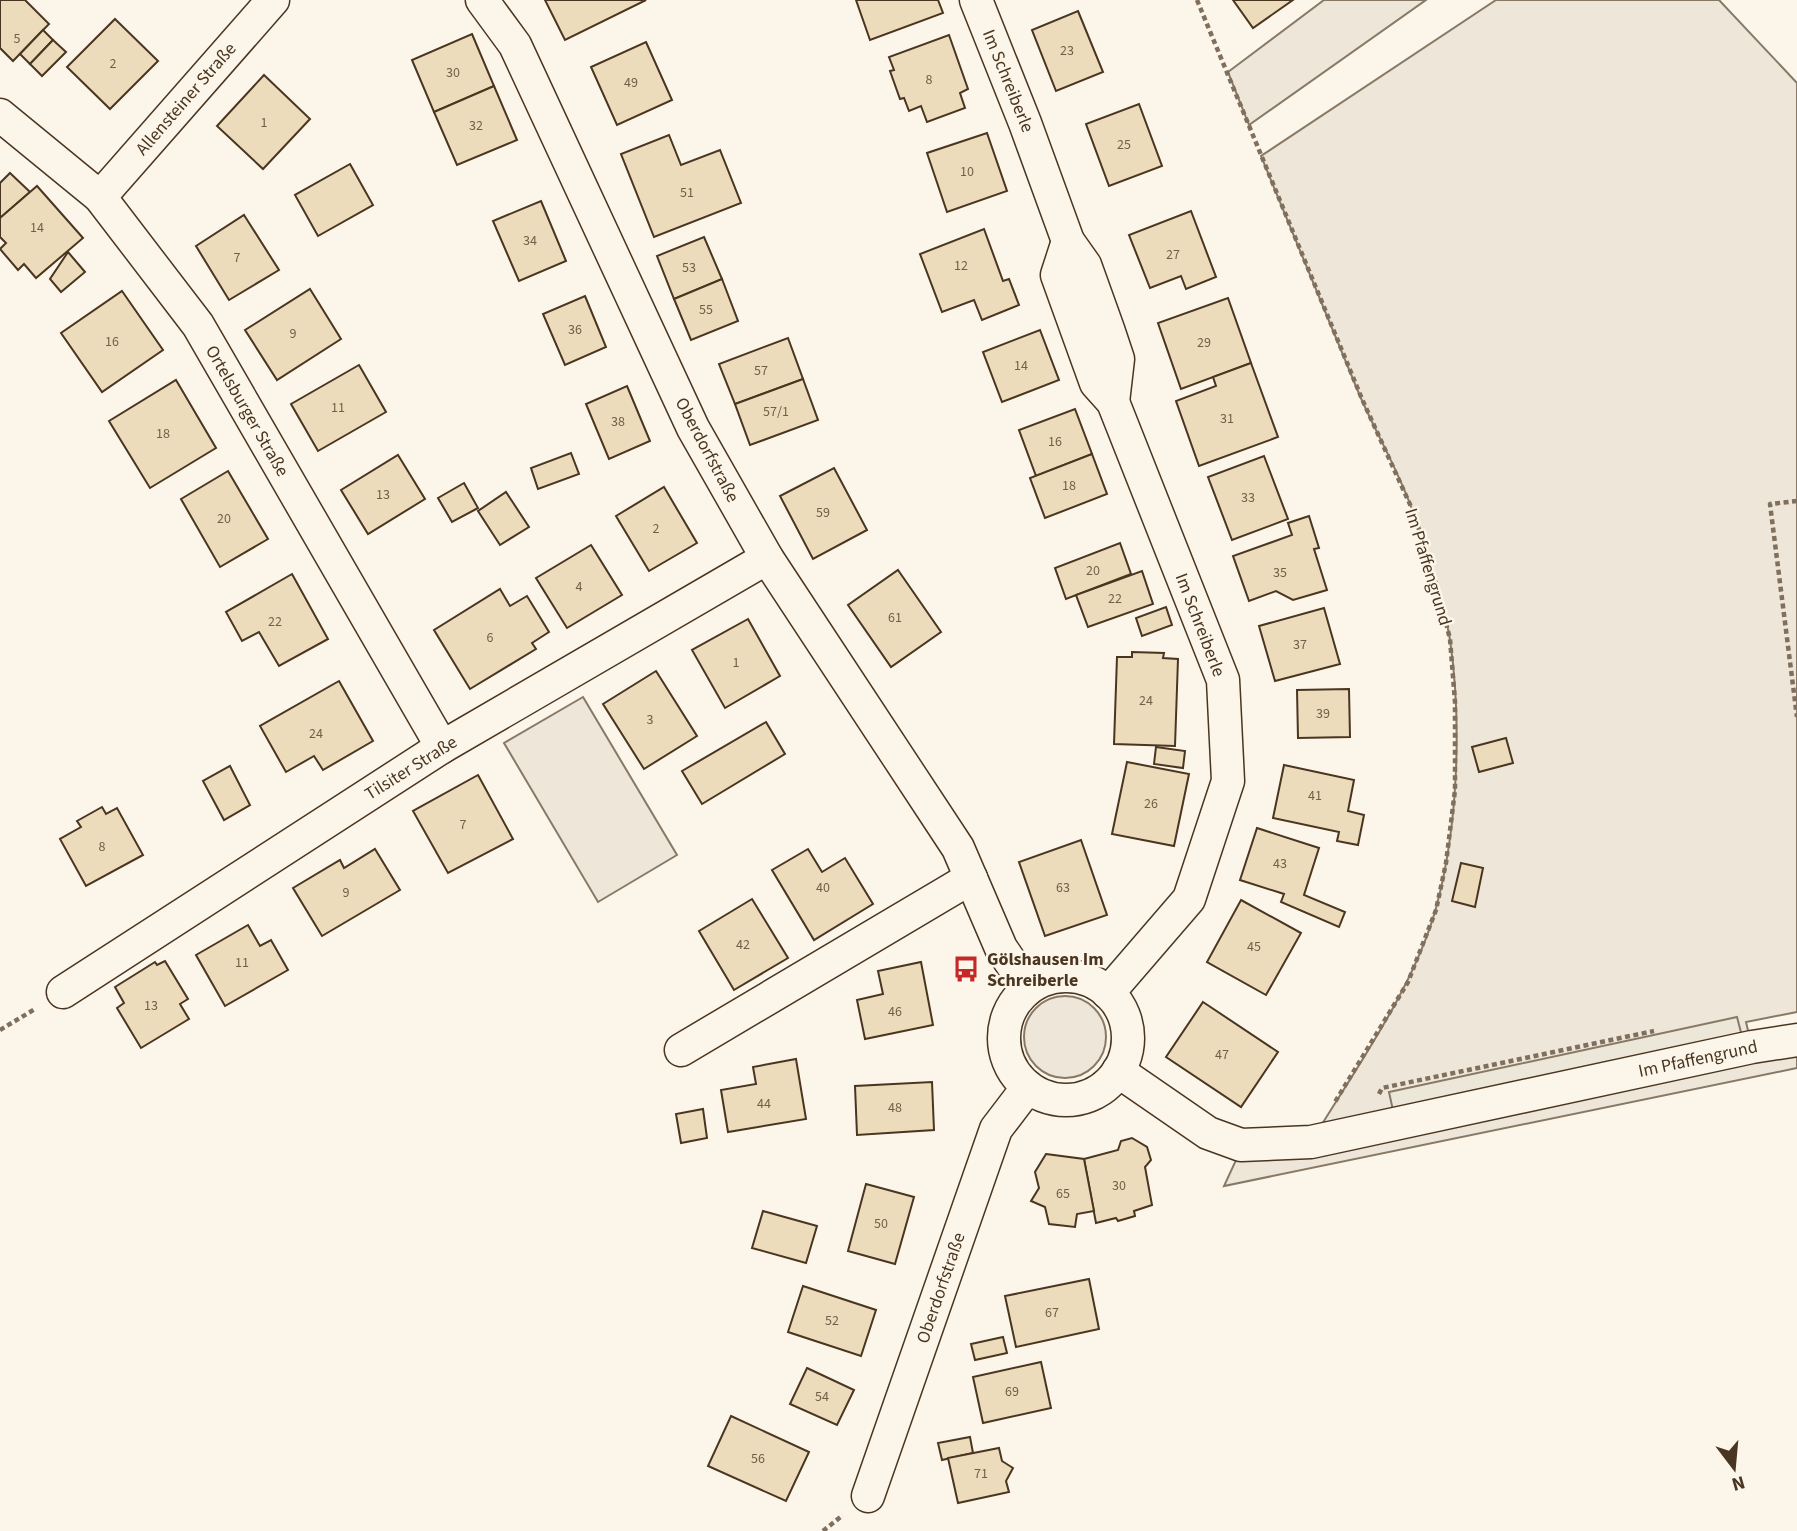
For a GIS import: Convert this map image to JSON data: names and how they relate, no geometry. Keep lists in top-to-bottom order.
{
  "streets": {
    "street": [
      "Im Schreiberle",
      "Allensteiner Straße",
      "Ortelsburger Straße",
      "Oberdorfstraße",
      "Im Pfaffengrund",
      "Tilsiter Straße"
    ]
  },
  "crossings": [
    ["Im Schreiberle", "Oberdorfstraße"],
    ["Im Schreiberle", "Im Pfaffengrund"],
    ["Allensteiner Straße", "Ortelsburger Straße"],
    ["Ortelsburger Straße", "Tilsiter Straße"],
    ["Oberdorfstraße", "Im Pfaffengrund"],
    ["Oberdorfstraße", "Tilsiter Straße"]
  ],
  "places": {
    "bus stop": ["Gölshausen Im Schreiberle"]
  },
  "house_numbers": [
    "5",
    "23",
    "2",
    "30",
    "8",
    "49",
    "1",
    "32",
    "25",
    "10",
    "51",
    "14",
    "34",
    "27",
    "7",
    "12",
    "53",
    "55",
    "36",
    "9",
    "16",
    "29",
    "14",
    "57",
    "11",
    "57/1",
    "31",
    "38",
    "18",
    "16",
    "18",
    "13",
    "33",
    "59",
    "20",
    "2",
    "20",
    "35",
    "4",
    "22",
    "61",
    "22",
    "6",
    "37",
    "1",
    "24",
    "39",
    "3",
    "24",
    "41",
    "26",
    "7",
    "8",
    "43",
    "40",
    "63",
    "9",
    "42",
    "45",
    "11",
    "13",
    "46",
    "47",
    "44",
    "48",
    "30",
    "65",
    "50",
    "67",
    "52",
    "69",
    "54",
    "56",
    "71"
  ],
  "north": "bottom"
}
